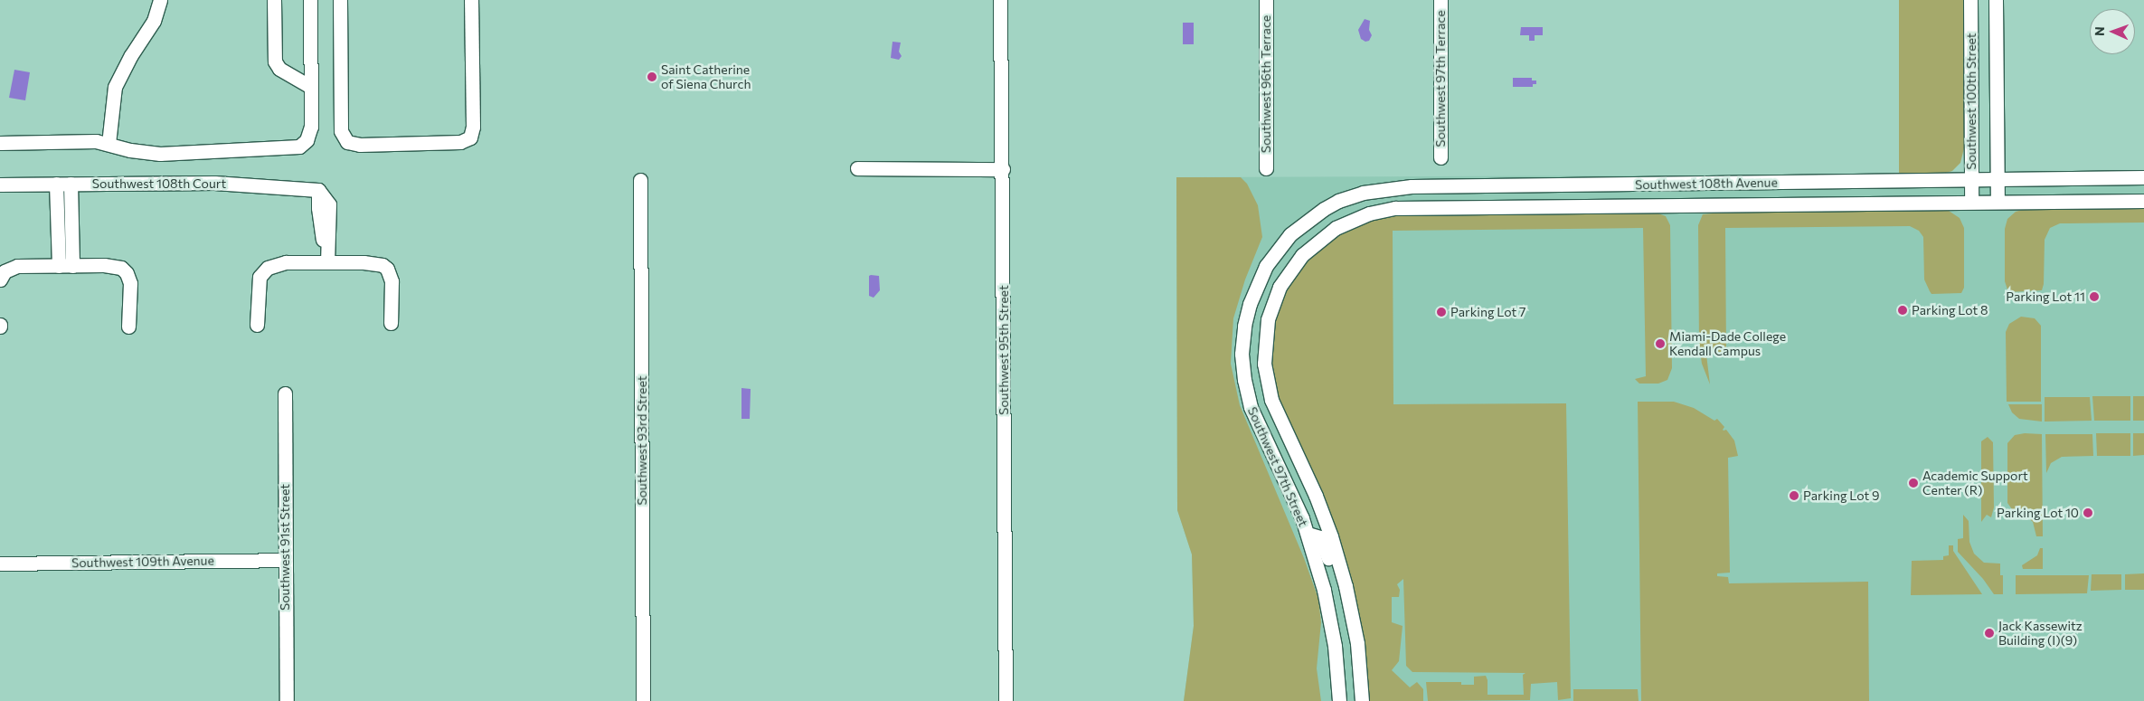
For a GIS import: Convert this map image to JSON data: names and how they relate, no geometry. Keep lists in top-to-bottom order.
{
  "streets": {
    "street": [
      "Southwest 97th Terrace",
      "Southwest 96th Terrace",
      "Southwest 100th Street",
      "Southwest 108th Court",
      "Southwest 108th Avenue",
      "Southwest 95th Street",
      "Southwest 93rd Street",
      "Southwest 97th Street",
      "Southwest 91st Street",
      "Southwest 109th Avenue"
    ]
  },
  "crossings": [
    ["Southwest 100th Street", "Southwest 108th Avenue"],
    ["Southwest 108th Avenue", "Southwest 97th Street"],
    ["Southwest 91st Street", "Southwest 109th Avenue"]
  ],
  "places": [
    "Saint Catherine of Siena Church",
    "Parking Lot 11",
    "Parking Lot 8",
    "Parking Lot 7",
    "Miami-Dade College Kendall Campus",
    "Academic Support Center (R)",
    "Parking Lot 9",
    "Parking Lot 10",
    "Jack Kassewitz Building (I)(9)"
  ],
  "north": "left"
}
